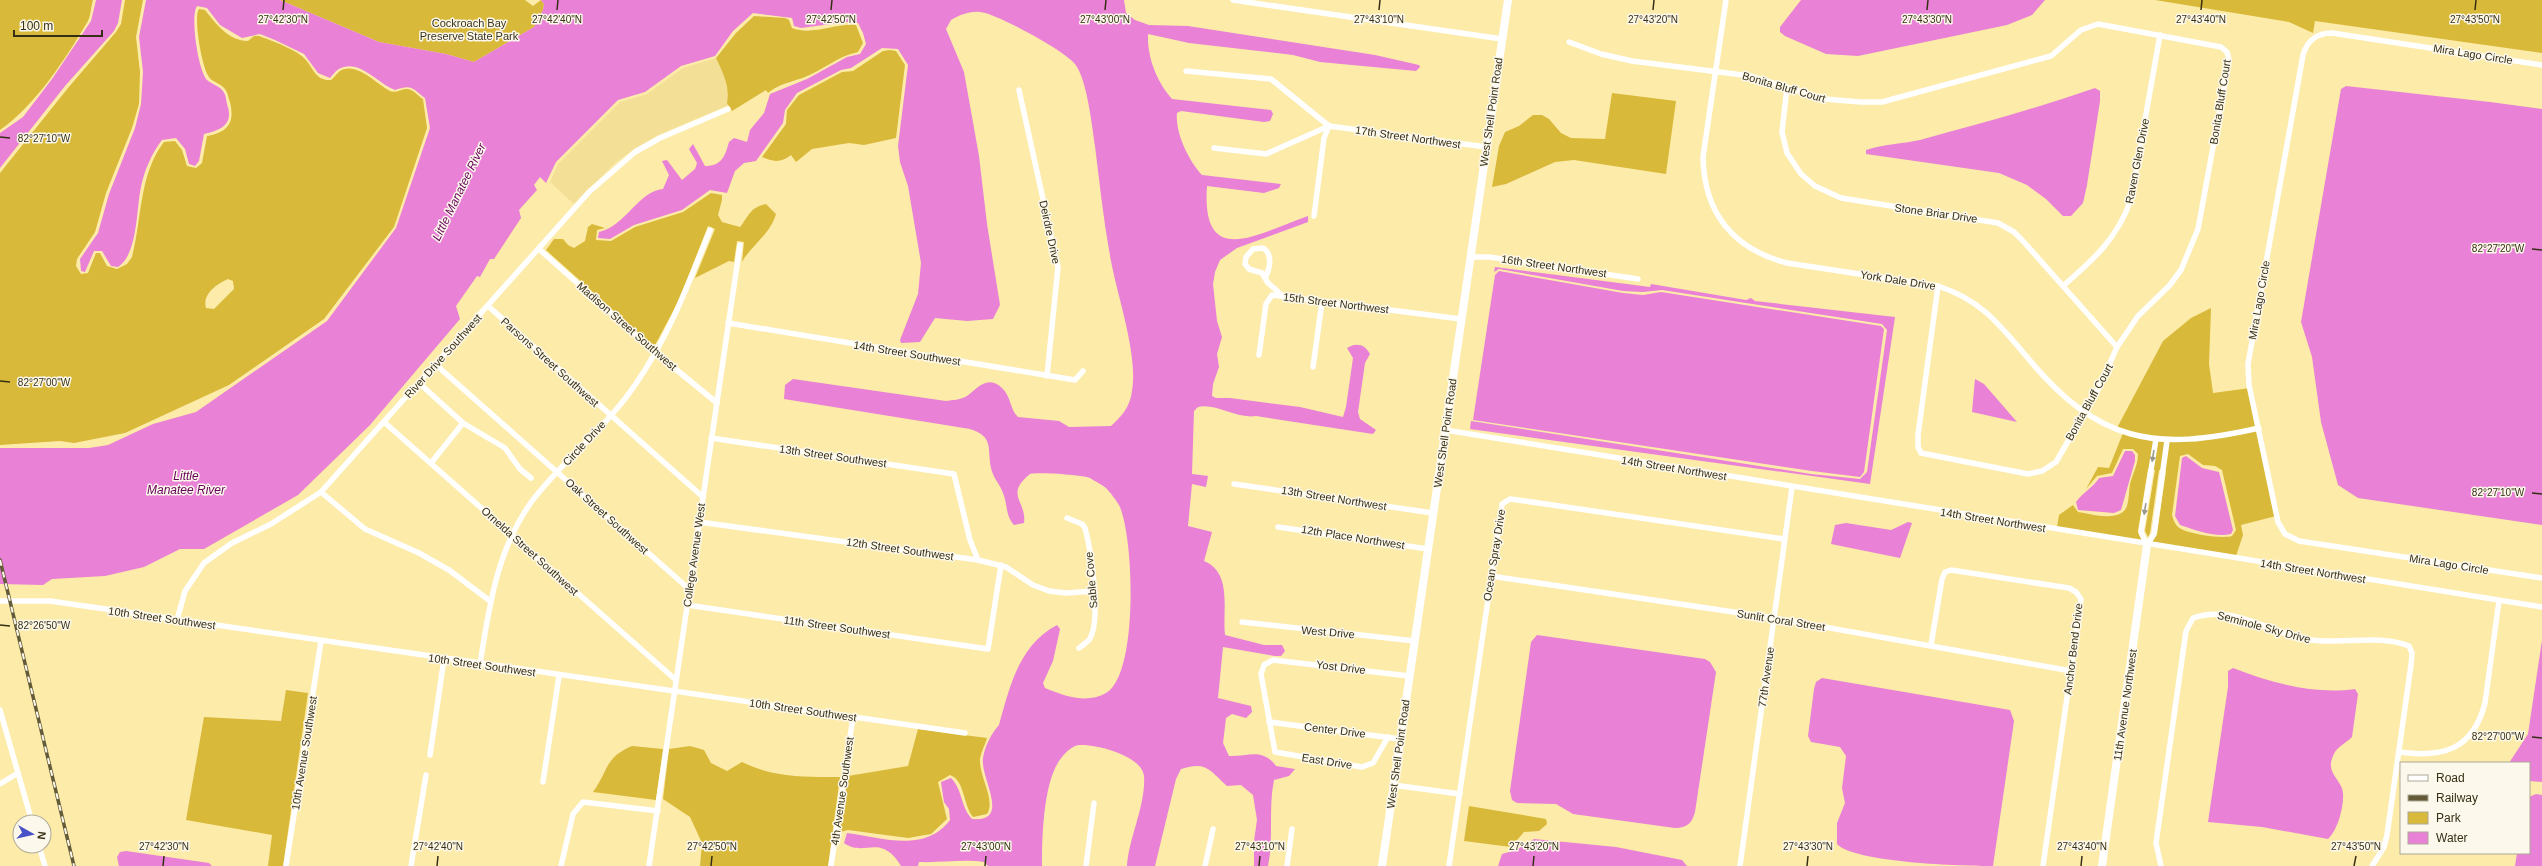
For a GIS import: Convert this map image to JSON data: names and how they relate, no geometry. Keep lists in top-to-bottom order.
{
  "streets": {
    "street": [
      "Mira Lago Circle",
      "Bonita Bluff Court",
      "West Shell Point Road",
      "17th Street Northwest",
      "Raven Glen Drive",
      "Stone Briar Drive",
      "Deirdre Drive",
      "16th Street Northwest",
      "York Dale Drive",
      "15th Street Northwest",
      "Madison Street Southwest",
      "14th Street Southwest",
      "River Drive Southwest",
      "Parsons Street Southwest",
      "Circle Drive",
      "13th Street Southwest",
      "14th Street Northwest",
      "13th Street Northwest",
      "Oak Street Southwest",
      "12th Place Northwest",
      "12th Street Southwest",
      "Ornelda Street Southwest",
      "College Avenue West",
      "Ocean Spray Drive",
      "Sable Cove",
      "10th Street Southwest",
      "Sunlit Coral Street",
      "11th Street Southwest",
      "Seminole Sky Drive",
      "West Drive",
      "Anchor Bend Drive",
      "Yost Drive",
      "77th Avenue",
      "11th Avenue Northwest",
      "Center Drive",
      "10th Avenue Southwest",
      "East Drive",
      "4th Avenue Southwest"
    ]
  },
  "crossings": [
    ["Mira Lago Circle", "York Dale Drive"],
    ["Bonita Bluff Court", "Raven Glen Drive"],
    ["Bonita Bluff Court", "Stone Briar Drive"],
    ["Bonita Bluff Court", "York Dale Drive"],
    ["West Shell Point Road", "17th Street Northwest"],
    ["West Shell Point Road", "16th Street Northwest"],
    ["West Shell Point Road", "15th Street Northwest"],
    ["West Shell Point Road", "14th Street Northwest"],
    ["West Shell Point Road", "13th Street Northwest"],
    ["West Shell Point Road", "12th Place Northwest"],
    ["West Shell Point Road", "West Drive"],
    ["West Shell Point Road", "Yost Drive"],
    ["West Shell Point Road", "Center Drive"],
    ["Raven Glen Drive", "Stone Briar Drive"],
    ["Deirdre Drive", "14th Street Southwest"],
    ["York Dale Drive", "11th Avenue Northwest"],
    ["Madison Street Southwest", "River Drive Southwest"],
    ["Madison Street Southwest", "Circle Drive"],
    ["Madison Street Southwest", "College Avenue West"],
    ["14th Street Southwest", "College Avenue West"],
    ["River Drive Southwest", "Parsons Street Southwest"],
    ["River Drive Southwest", "Oak Street Southwest"],
    ["River Drive Southwest", "Ornelda Street Southwest"],
    ["River Drive Southwest", "10th Street Southwest"],
    ["Parsons Street Southwest", "Circle Drive"],
    ["Parsons Street Southwest", "College Avenue West"],
    ["Circle Drive", "Oak Street Southwest"],
    ["Circle Drive", "Ornelda Street Southwest"],
    ["Circle Drive", "10th Street Southwest"],
    ["13th Street Southwest", "12th Street Southwest"],
    ["13th Street Southwest", "College Avenue West"],
    ["14th Street Northwest", "77th Avenue"],
    ["14th Street Northwest", "11th Avenue Northwest"],
    ["Oak Street Southwest", "College Avenue West"],
    ["12th Street Southwest", "College Avenue West"],
    ["12th Street Southwest", "Sable Cove"],
    ["12th Street Southwest", "11th Street Southwest"],
    ["Ornelda Street Southwest", "College Avenue West"],
    ["College Avenue West", "10th Street Southwest"],
    ["College Avenue West", "11th Street Southwest"],
    ["Ocean Spray Drive", "Sunlit Coral Street"],
    ["Ocean Spray Drive", "77th Avenue"],
    ["10th Street Southwest", "10th Avenue Southwest"],
    ["10th Street Southwest", "4th Avenue Southwest"],
    ["Sunlit Coral Street", "Anchor Bend Drive"],
    ["Sunlit Coral Street", "77th Avenue"],
    ["Yost Drive", "Center Drive"],
    ["Yost Drive", "East Drive"],
    ["Center Drive", "East Drive"]
  ],
  "water": ["Little Manatee River"],
  "parks": ["Cockroach Bay Preserve State Park"],
  "legend": [
    "Road",
    "Railway",
    "Park",
    "Water"
  ],
  "scale_bar": "100 m",
  "north": "right",
  "coordinates": [
    "27°42'30\"N",
    "27°42'40\"N",
    "27°42'50\"N",
    "27°43'00\"N",
    "27°43'10\"N",
    "27°43'20\"N",
    "27°43'30\"N",
    "27°43'40\"N",
    "27°43'50\"N",
    "82°27'10\"W",
    "82°27'20\"W",
    "82°27'00\"W",
    "82°26'50\"W"
  ]
}
